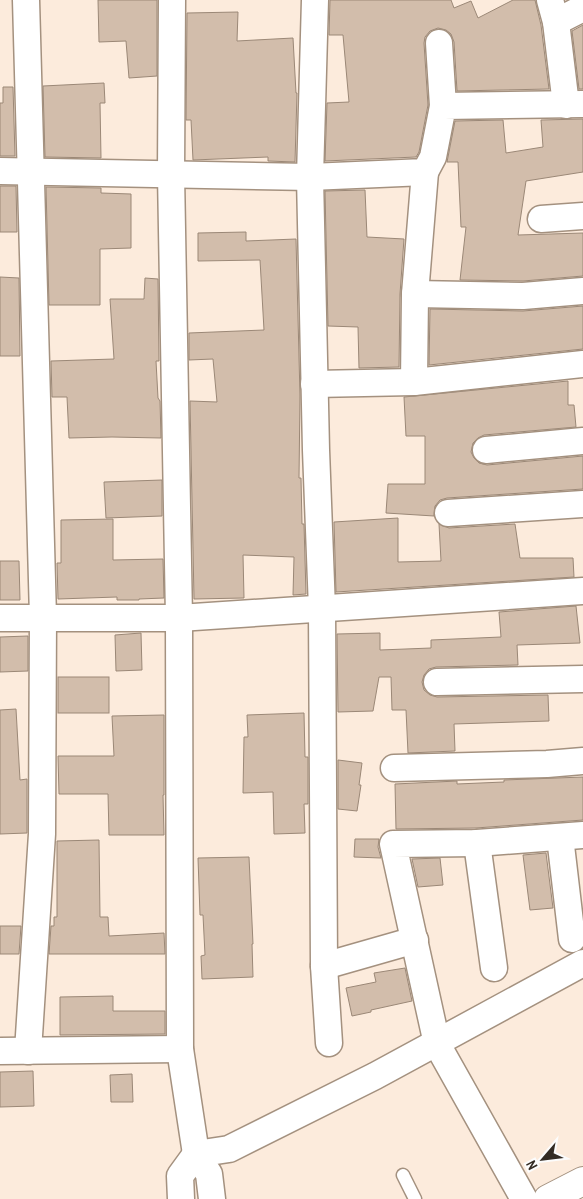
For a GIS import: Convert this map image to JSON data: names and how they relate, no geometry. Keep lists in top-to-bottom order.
{
  "north": "bottom left"
}
